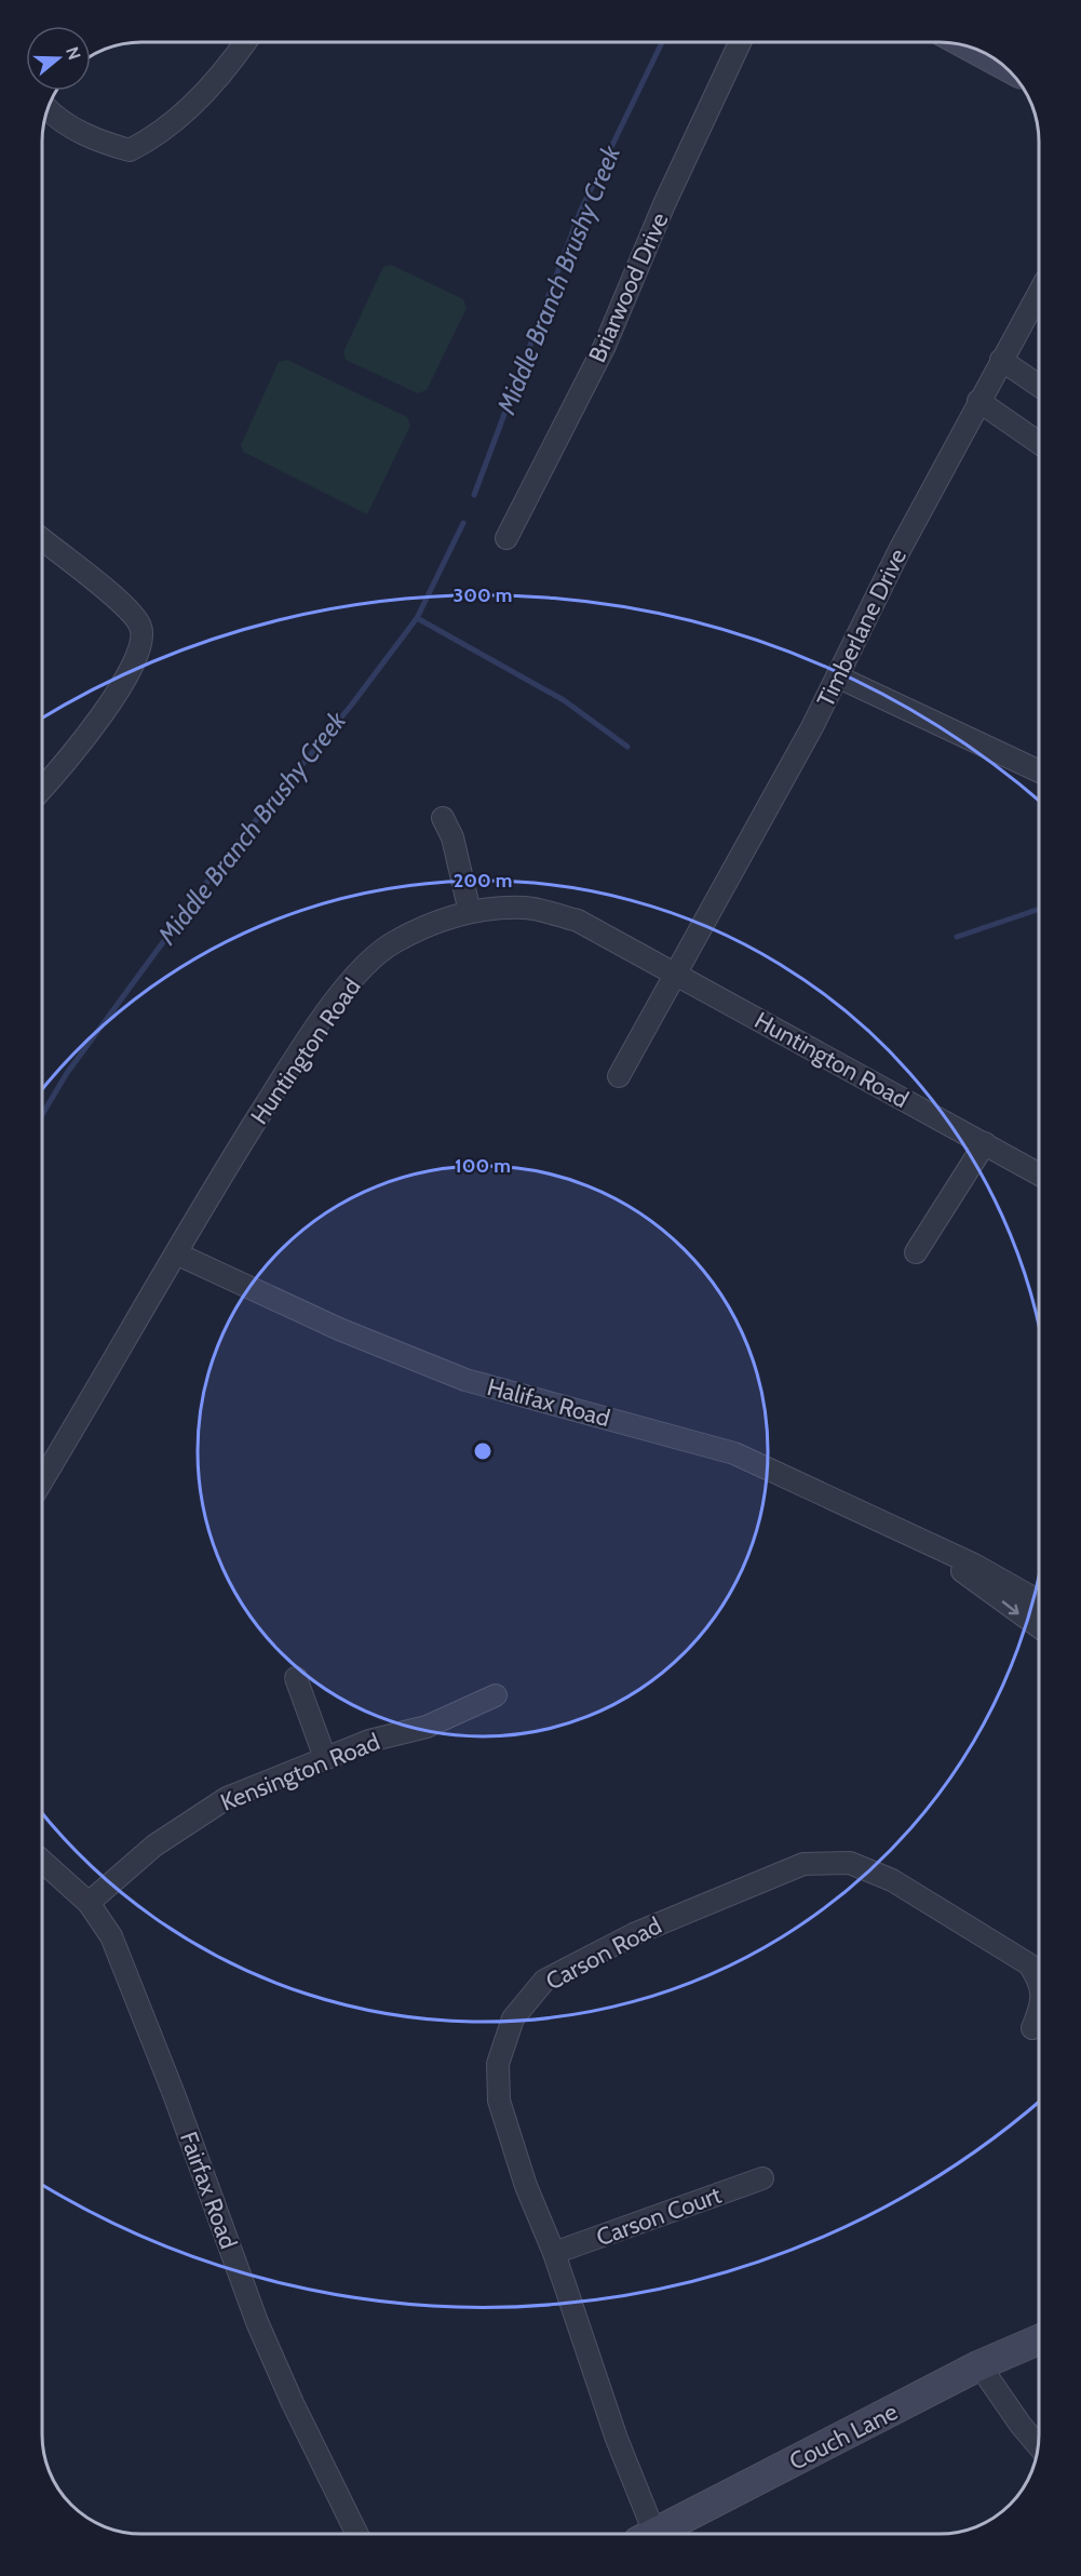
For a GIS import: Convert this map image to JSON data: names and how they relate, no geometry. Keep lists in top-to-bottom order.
{
  "streets": {
    "street": [
      "Briarwood Drive",
      "Timberlane Drive",
      "Huntington Road",
      "Halifax Road",
      "Kensington Road",
      "Carson Road",
      "Fairfax Road",
      "Carson Court",
      "Couch Lane"
    ]
  },
  "crossings": [
    ["Timberlane Drive", "Huntington Road"],
    ["Huntington Road", "Halifax Road"],
    ["Kensington Road", "Fairfax Road"],
    ["Carson Road", "Carson Court"]
  ],
  "water": ["Middle Branch Brushy Creek"],
  "north": "right",
  "rings": ["300 m", "200 m", "100 m"]
}
